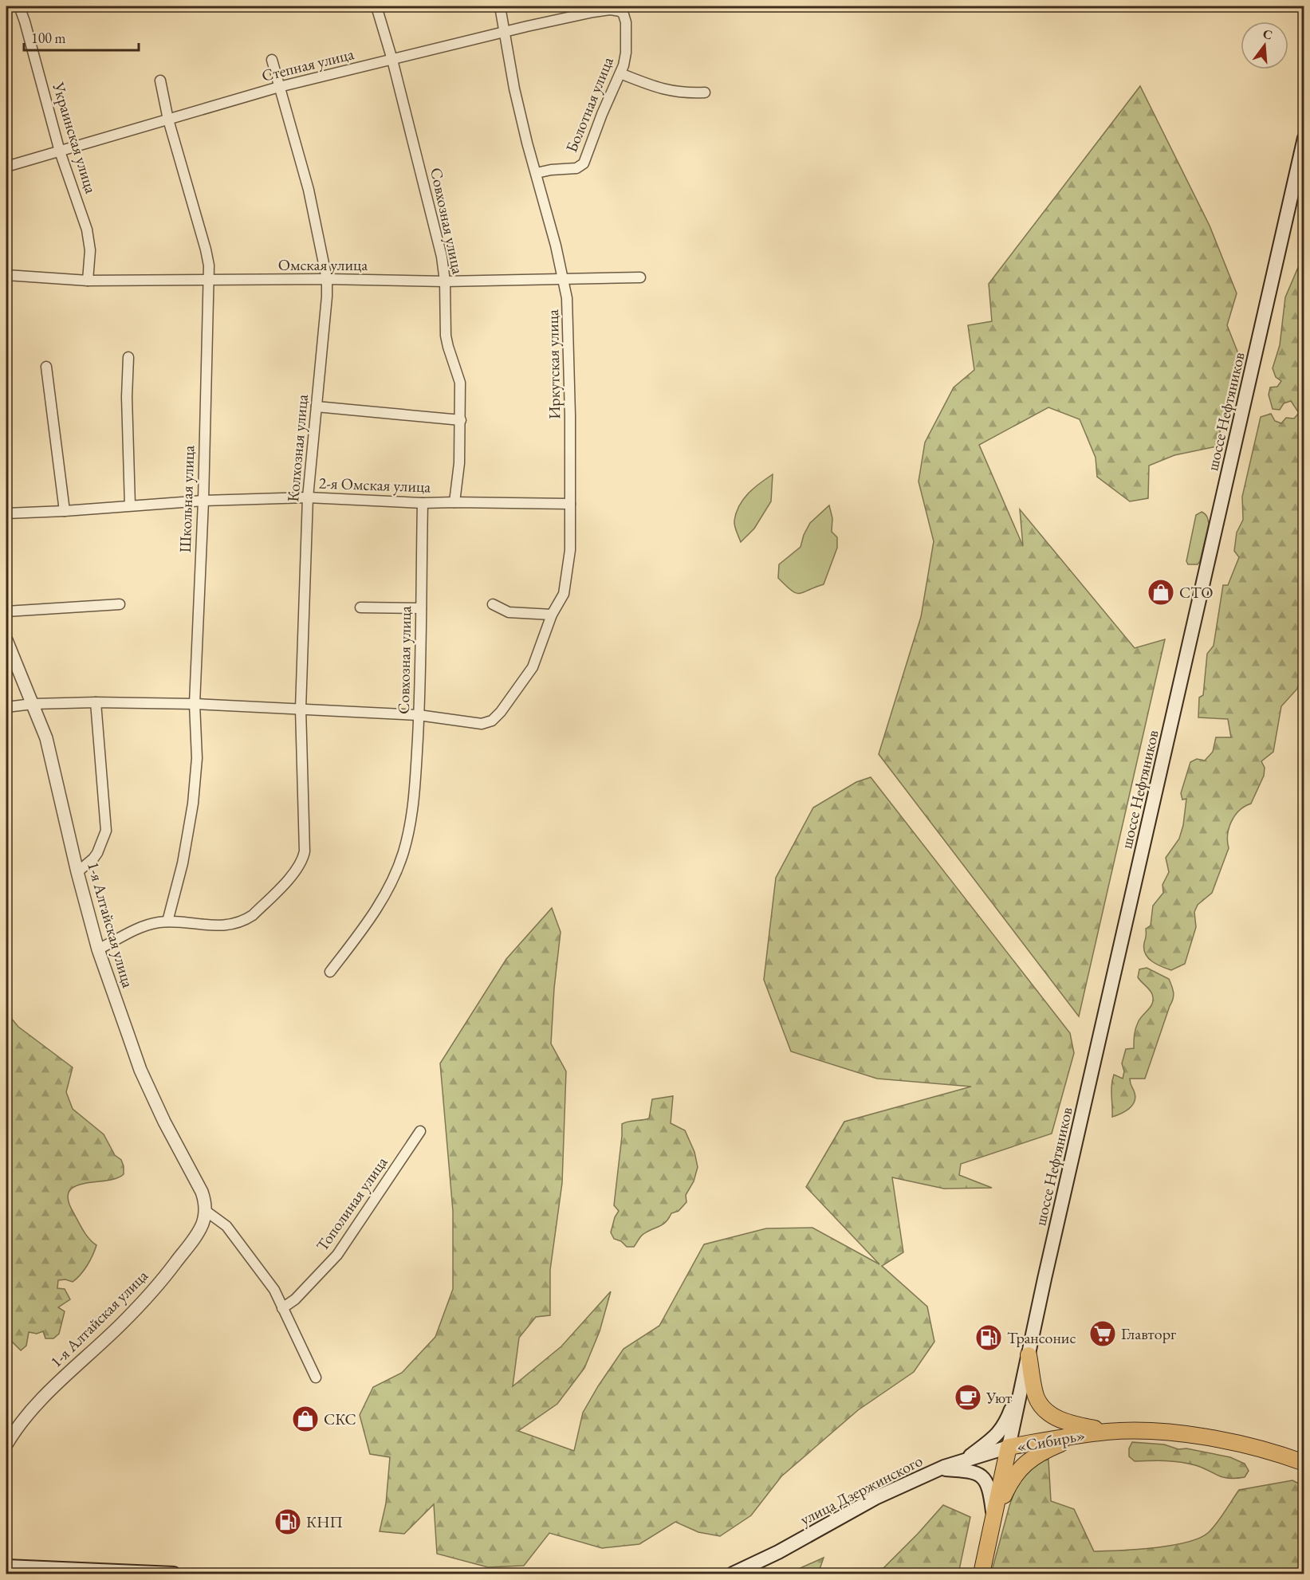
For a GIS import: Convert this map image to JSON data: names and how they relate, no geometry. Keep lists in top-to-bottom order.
{
  "streets": {
    "highway": ["«Сибирь»"],
    "main road": ["шоссе Нефтяников", "улица Дзержинского"],
    "street": [
      "Степная улица",
      "Болотная улица",
      "Украинская улица",
      "Совхозная улица",
      "Омская улица",
      "Иркутская улица",
      "Колхозная улица",
      "2-я Омская улица",
      "Школьная улица",
      "1-я Алтайская улица",
      "Тополиная улица"
    ]
  },
  "crossings": [
    ["Степная улица", "Болотная улица"],
    ["Степная улица", "Украинская улица"],
    ["Степная улица", "Совхозная улица"],
    ["Степная улица", "Иркутская улица"],
    ["Степная улица", "Колхозная улица"],
    ["Степная улица", "Школьная улица"],
    ["Болотная улица", "Иркутская улица"],
    ["Украинская улица", "Омская улица"],
    ["Совхозная улица", "Омская улица"],
    ["Совхозная улица", "Иркутская улица"],
    ["Совхозная улица", "2-я Омская улица"],
    ["Омская улица", "Иркутская улица"],
    ["Омская улица", "Колхозная улица"],
    ["Омская улица", "Школьная улица"],
    ["Иркутская улица", "2-я Омская улица"],
    ["шоссе Нефтяников", "«Сибирь»"],
    ["шоссе Нефтяников", "улица Дзержинского"],
    ["Колхозная улица", "2-я Омская улица"],
    ["Колхозная улица", "Школьная улица"],
    ["2-я Омская улица", "Школьная улица"],
    ["«Сибирь»", "улица Дзержинского"]
  ],
  "places": {
    "shop": ["СТО", "СКС"],
    "supermarket": ["Главторг"],
    "fuel station": ["Трансонис", "КНП"],
    "cafe": ["Уют"]
  },
  "scale_bar": "100 m",
  "north": "top"
}
